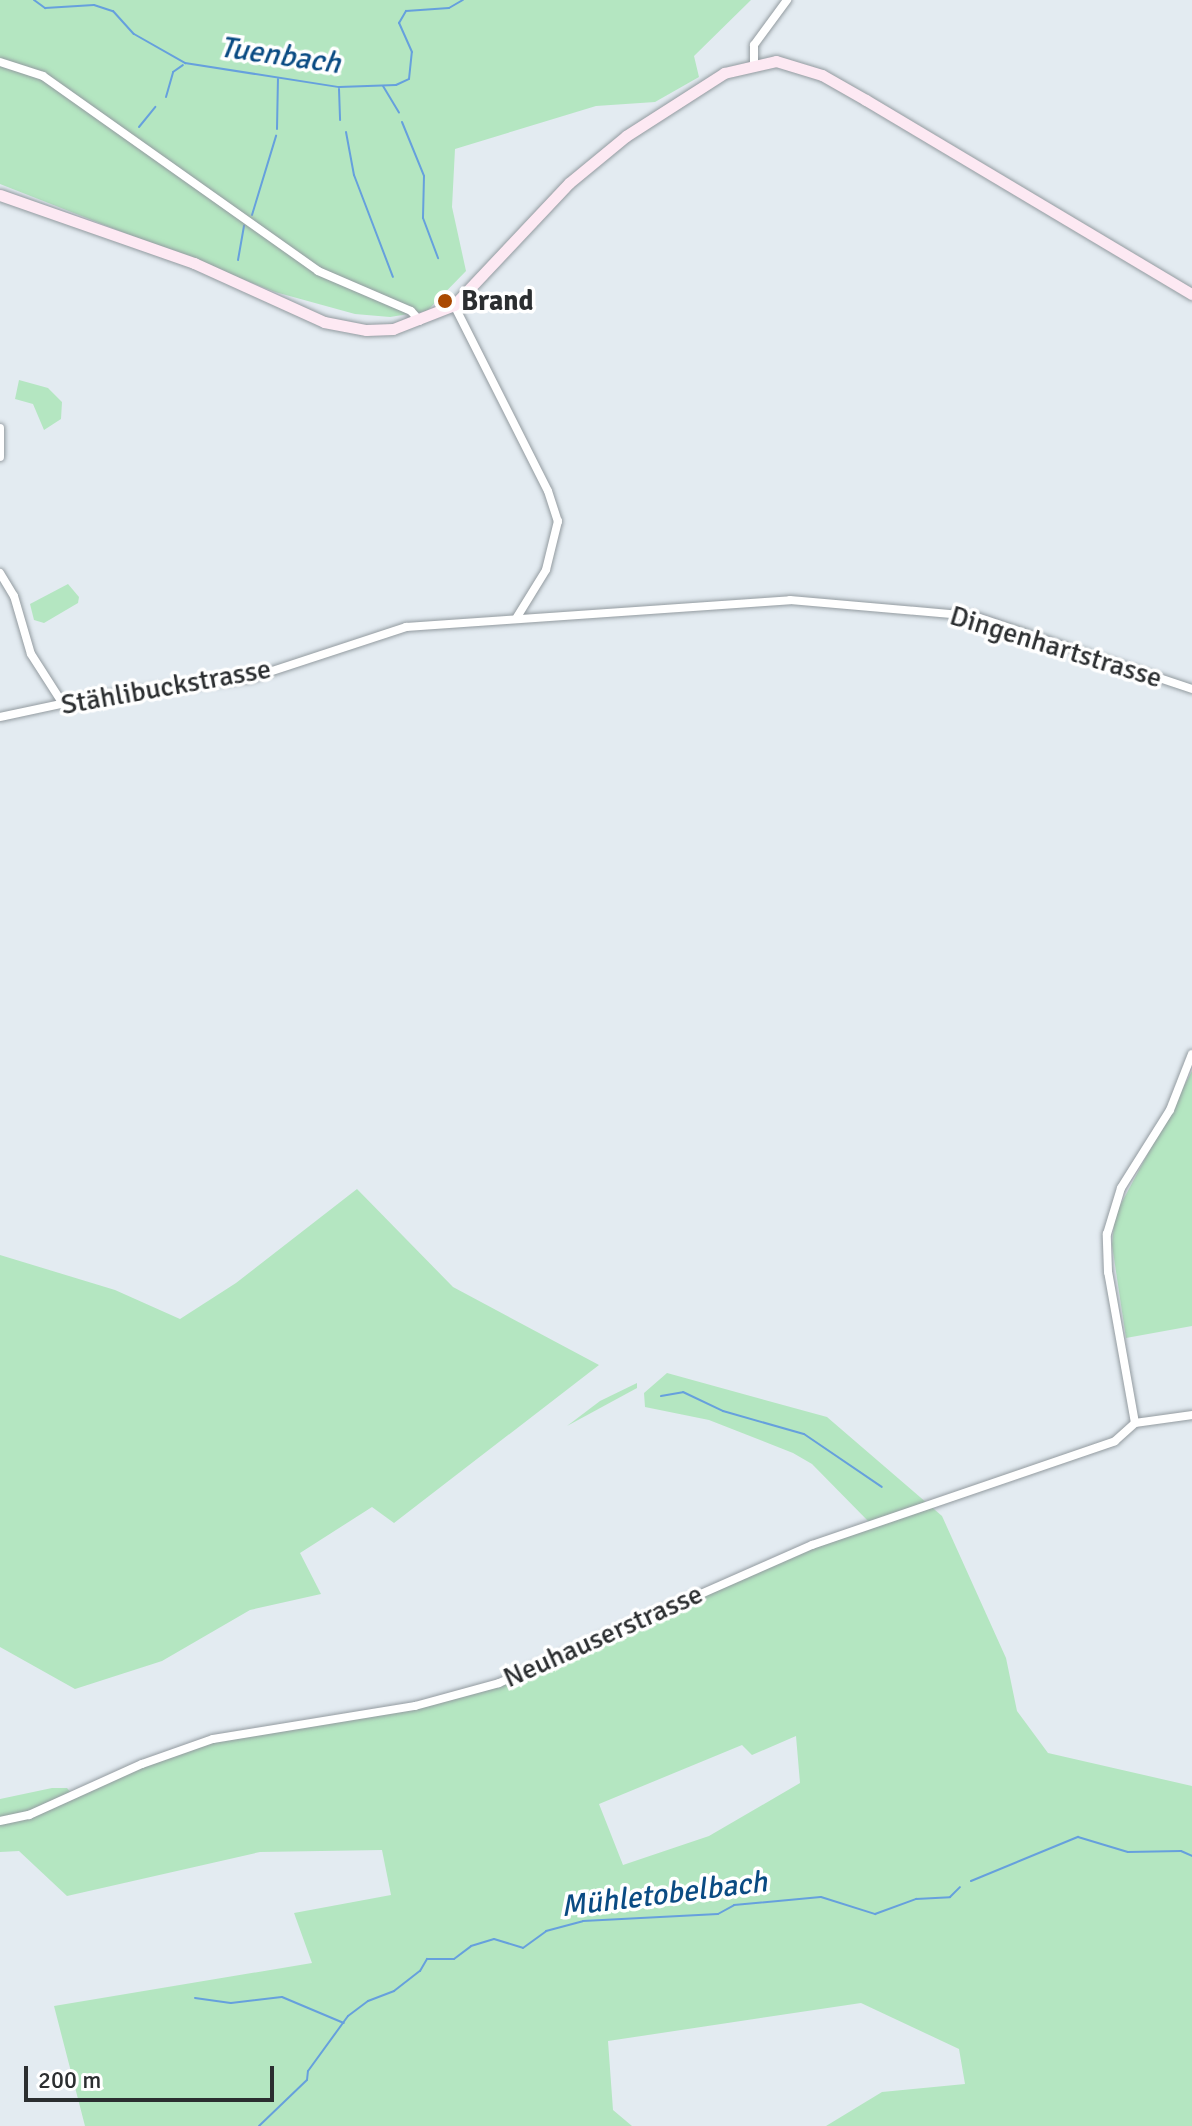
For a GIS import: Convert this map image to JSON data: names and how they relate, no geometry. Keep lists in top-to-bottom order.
{
  "streets": {
    "street": ["Dingenhartstrasse", "Stählibuckstrasse", "Neuhauserstrasse"]
  },
  "crossings": [
    ["Dingenhartstrasse", "Stählibuckstrasse"]
  ],
  "water": ["Tuenbach", "Mühletobelbach"],
  "places": ["Brand"],
  "scale_bar": "200 m"
}
